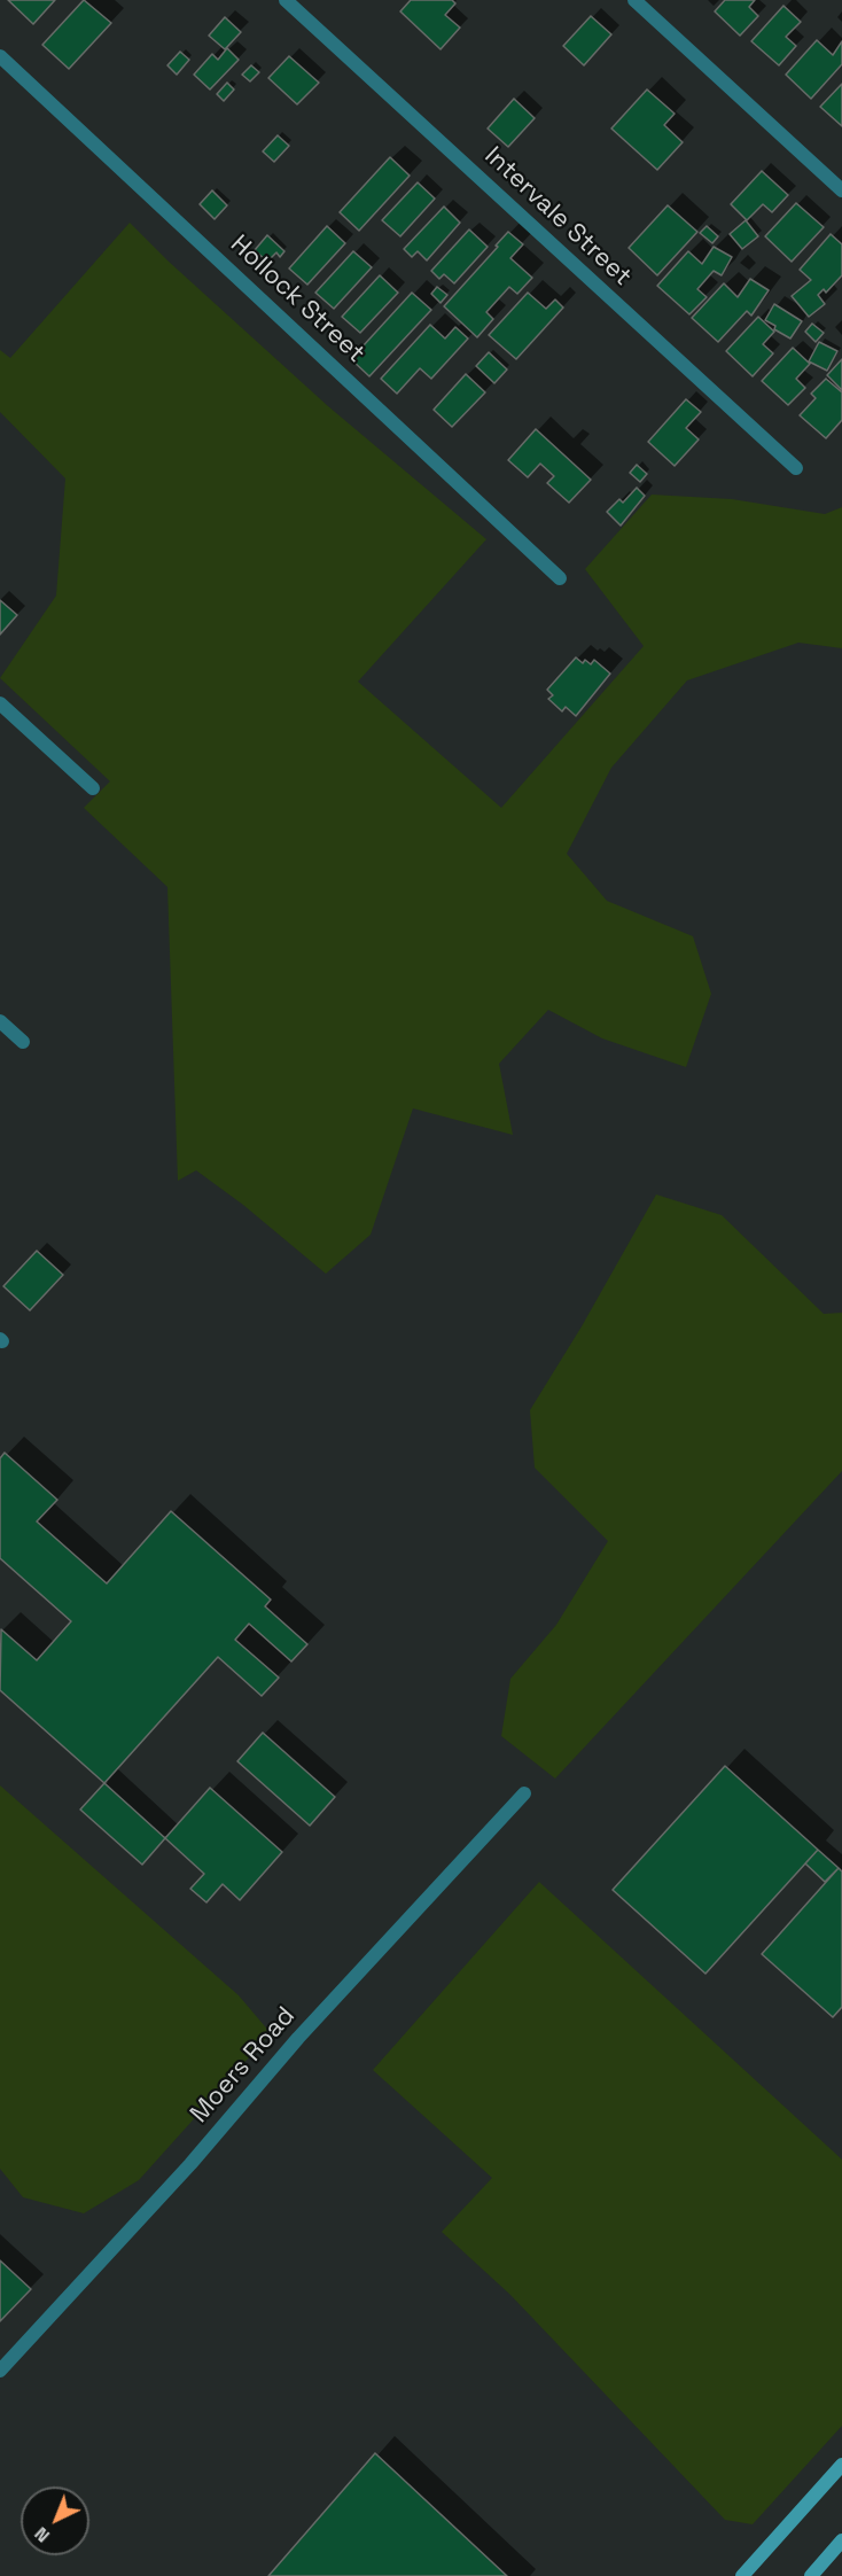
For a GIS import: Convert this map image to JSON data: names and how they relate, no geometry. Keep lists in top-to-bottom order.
{
  "streets": {
    "street": ["Intervale Street", "Hollock Street", "Moers Road"]
  },
  "north": "bottom left"
}
